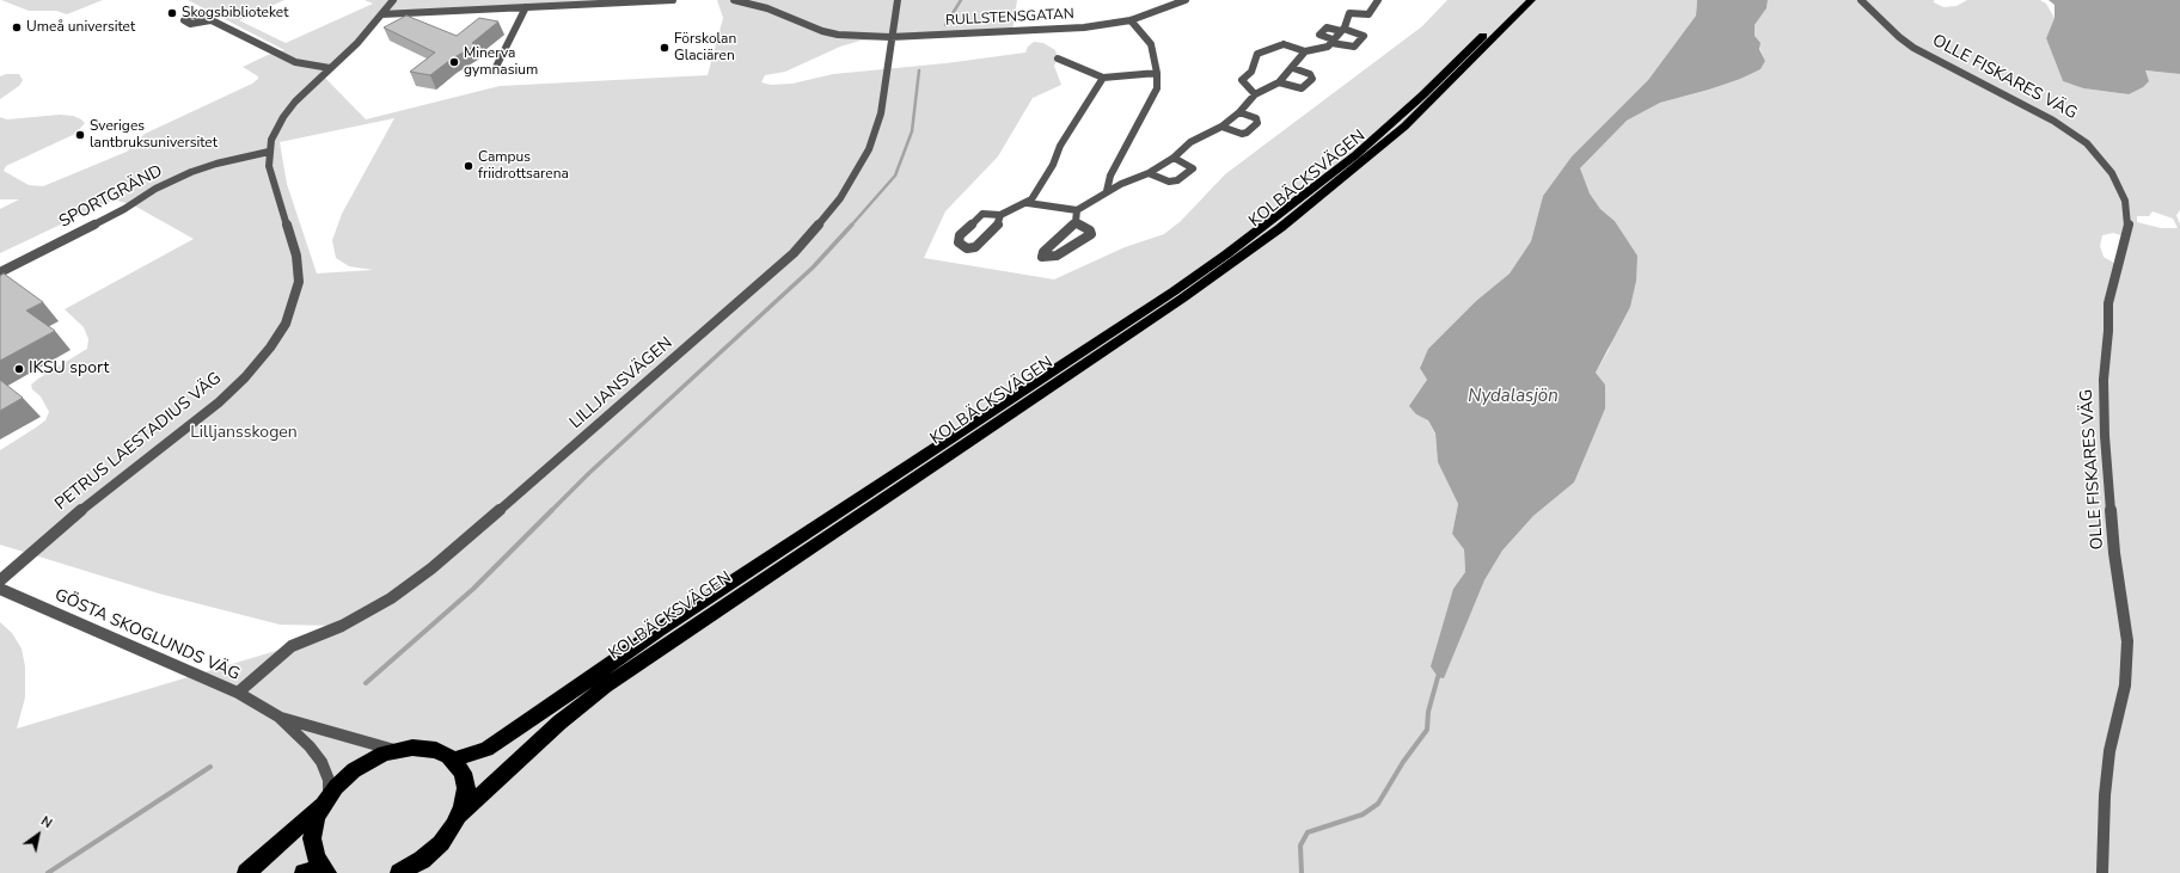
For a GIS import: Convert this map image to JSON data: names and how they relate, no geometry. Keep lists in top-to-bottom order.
{
  "streets": {
    "highway": ["KOLBÄCKSVÄGEN"],
    "street": [
      "RULLSTENSGATAN",
      "OLLE FISKARES VÄG",
      "SPORTGRÄND",
      "LILLJANSVÄGEN",
      "PETRUS LAESTADIUS VÄG",
      "GÖSTA SKOGLUNDS VÄG"
    ]
  },
  "crossings": [
    ["RULLSTENSGATAN", "LILLJANSVÄGEN"],
    ["SPORTGRÄND", "PETRUS LAESTADIUS VÄG"],
    ["LILLJANSVÄGEN", "GÖSTA SKOGLUNDS VÄG"]
  ],
  "water": ["Nydalasjön"],
  "parks": ["Lilljansskogen"],
  "places": [
    "Skogsbiblioteket",
    "Umeå universitet",
    "Förskolan Glaciären",
    "Minerva gymnasium",
    "Sveriges lantbruksuniversitet",
    "Campus friidrottsarena",
    "IKSU sport"
  ],
  "north": "top right"
}
